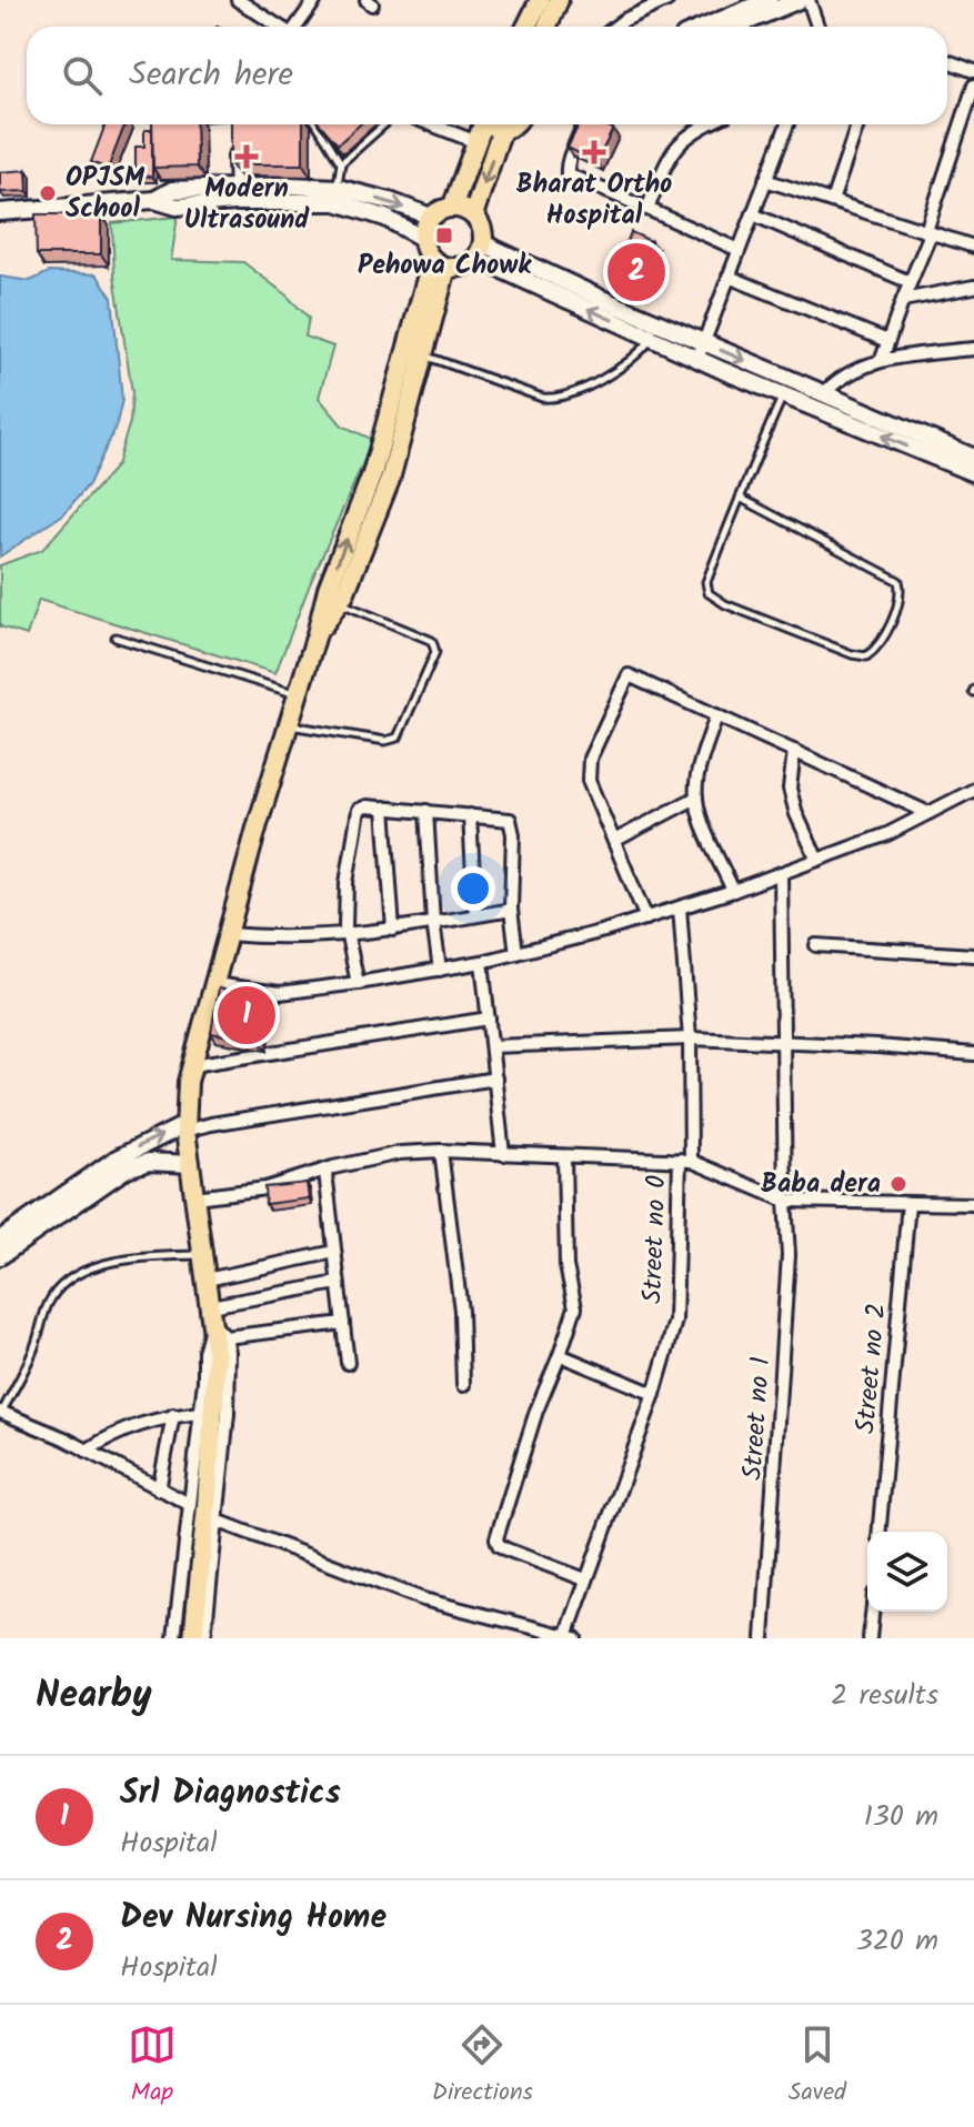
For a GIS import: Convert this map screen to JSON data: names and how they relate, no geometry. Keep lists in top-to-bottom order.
{
  "streets": {
    "street": ["Street no 0", "Street no 2", "Street no 1"]
  },
  "places": {
    "health": ["Bharat Ortho Hospital", "Modern Ultrasound"],
    "other": ["OPJSM School", "Baba dera"],
    "transit": ["Pehowa Chowk"]
  },
  "page": {
    "search": "Search here",
    "pins": ["2", "1"],
    "heading": ["Nearby", "2 results"],
    "list": [
      {
        "mark": "1",
        "name": "Srl Diagnostics",
        "note": "Hospital",
        "value": "130 m"
      },
      {
        "mark": "2",
        "name": "Dev Nursing Home",
        "note": "Hospital",
        "value": "320 m"
      }
    ],
    "nav": ["Map", "Directions", "Saved"]
  }
}
